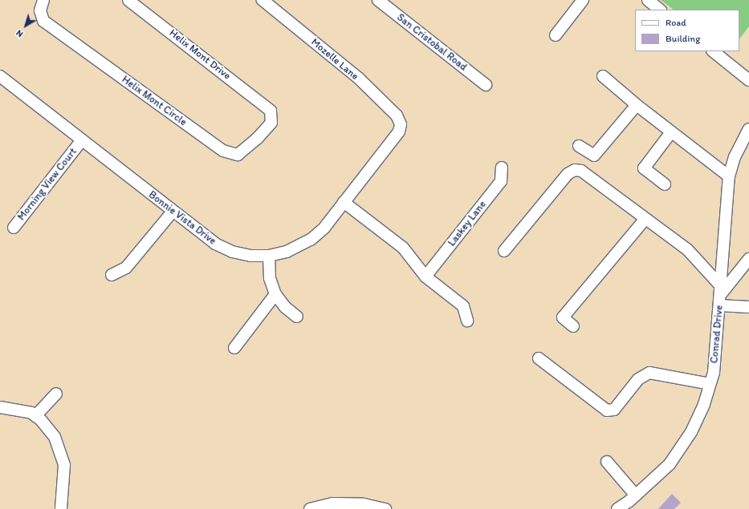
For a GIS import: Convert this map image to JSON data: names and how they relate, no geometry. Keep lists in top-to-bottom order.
{
  "streets": {
    "street": [
      "San Cristobal Road",
      "Helix Mont Drive",
      "Mozelle Lane",
      "Helix Mont Circle",
      "Morning View Court",
      "Bonnie Vista Drive",
      "Laskey Lane",
      "Conrad Drive"
    ]
  },
  "crossings": [
    ["Helix Mont Drive", "Helix Mont Circle"],
    ["Mozelle Lane", "Bonnie Vista Drive"],
    ["Morning View Court", "Bonnie Vista Drive"]
  ],
  "legend": ["Road", "Building"],
  "north": "bottom left"
}
